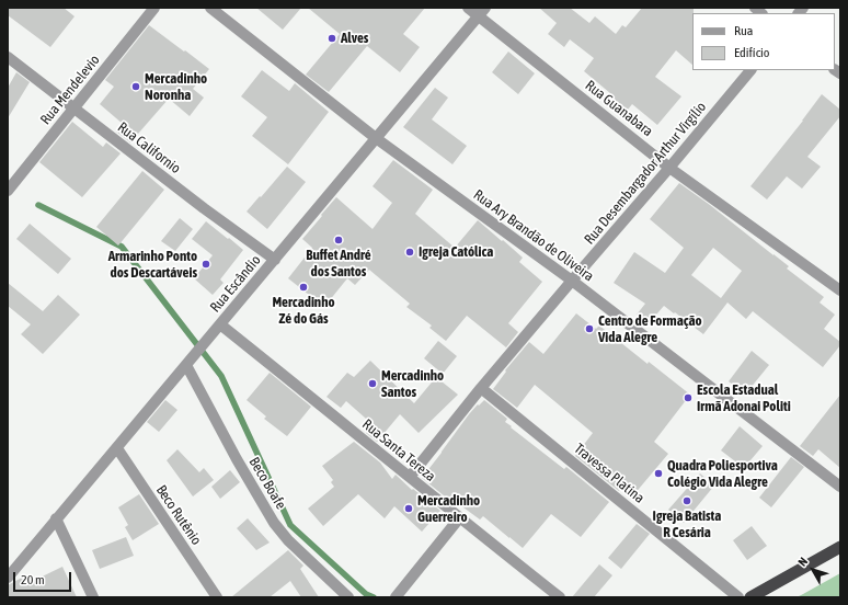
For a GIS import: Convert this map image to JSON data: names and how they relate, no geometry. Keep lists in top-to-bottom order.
{
  "streets": {
    "street": [
      "Rua Mendelevio",
      "Rua Guanabara",
      "Rua Californio",
      "Rua Desembargador Arthur Virgílio",
      "Rua Ary Brandão de Oliveira",
      "Rua Escândio",
      "Rua Santa Tereza",
      "Travessa Platina",
      "Beco Boafe",
      "Beco Rutênio"
    ]
  },
  "crossings": [
    ["Rua Mendelevio", "Rua Californio"],
    ["Rua Guanabara", "Rua Desembargador Arthur Virgílio"],
    ["Rua Guanabara", "Rua Escândio"],
    ["Rua Californio", "Rua Escândio"],
    ["Rua Desembargador Arthur Virgílio", "Rua Ary Brandão de Oliveira"],
    ["Rua Desembargador Arthur Virgílio", "Rua Santa Tereza"],
    ["Rua Desembargador Arthur Virgílio", "Travessa Platina"],
    ["Rua Ary Brandão de Oliveira", "Rua Escândio"],
    ["Rua Escândio", "Rua Santa Tereza"],
    ["Rua Escândio", "Beco Boafe"],
    ["Rua Escândio", "Beco Rutênio"]
  ],
  "places": [
    "Alves",
    "Mercadinho Noronha",
    "Buffet André dos Santos",
    "Igreja Católica",
    "Armarinho Ponto dos Descartáveis",
    "Mercadinho Zé do Gás",
    "Centro de Formação Vida Alegre",
    "Mercadinho Santos",
    "Escola Estadual Irmã Adonai Politi",
    "Quadra Poliesportiva Colégio Vida Alegre",
    "Igreja Batista R Cesária",
    "Mercadinho Guerreiro"
  ],
  "legend": ["Rua", "Edifício"],
  "scale_bar": "20 m",
  "north": "top left"
}
